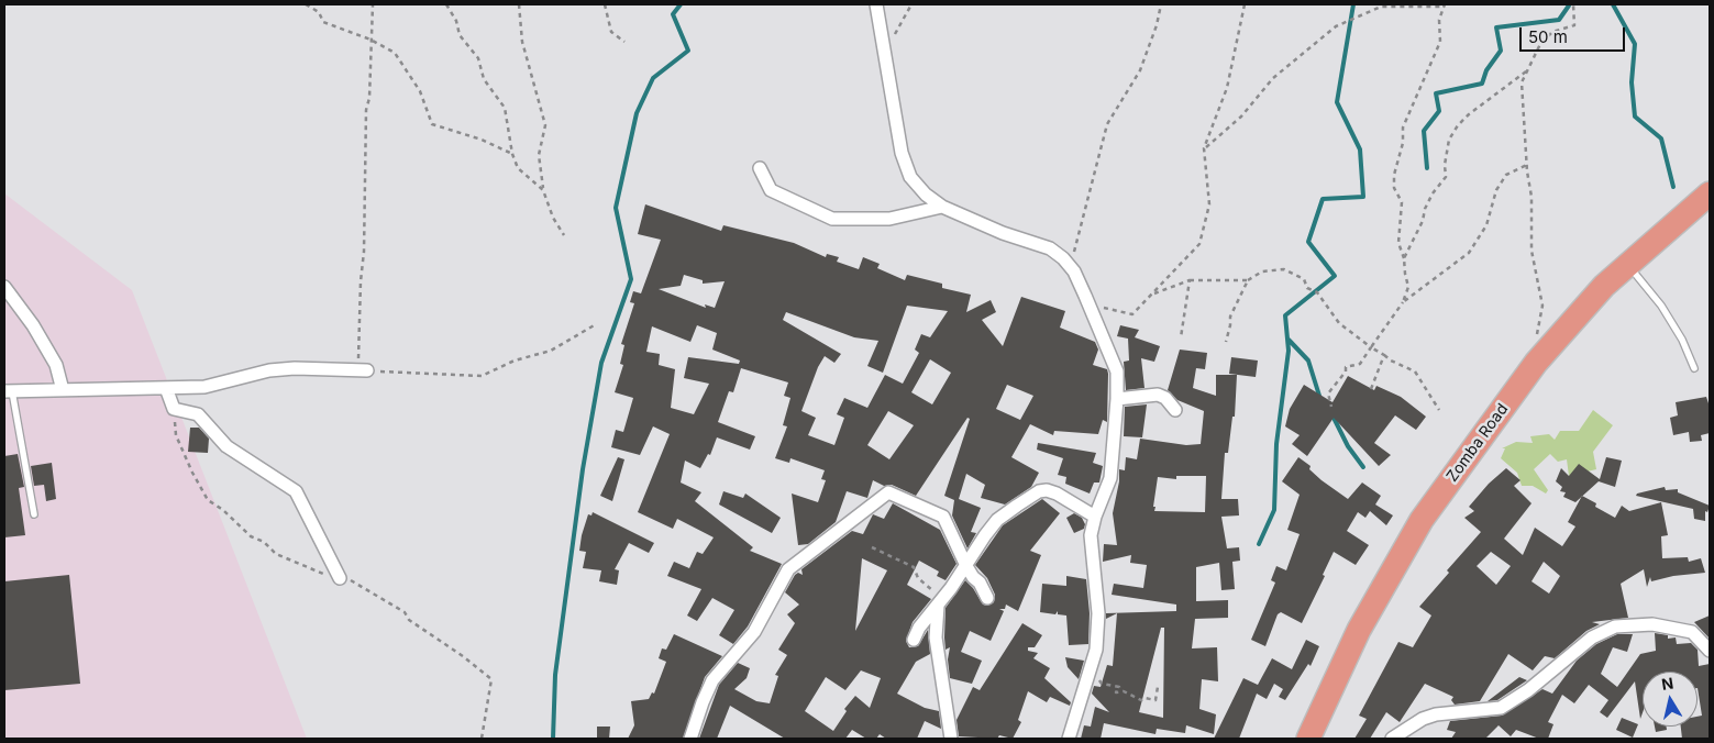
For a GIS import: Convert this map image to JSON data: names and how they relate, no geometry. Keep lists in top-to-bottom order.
{
  "streets": {
    "highway": ["Zomba Road"]
  },
  "scale_bar": "50 m",
  "north": "top"
}
